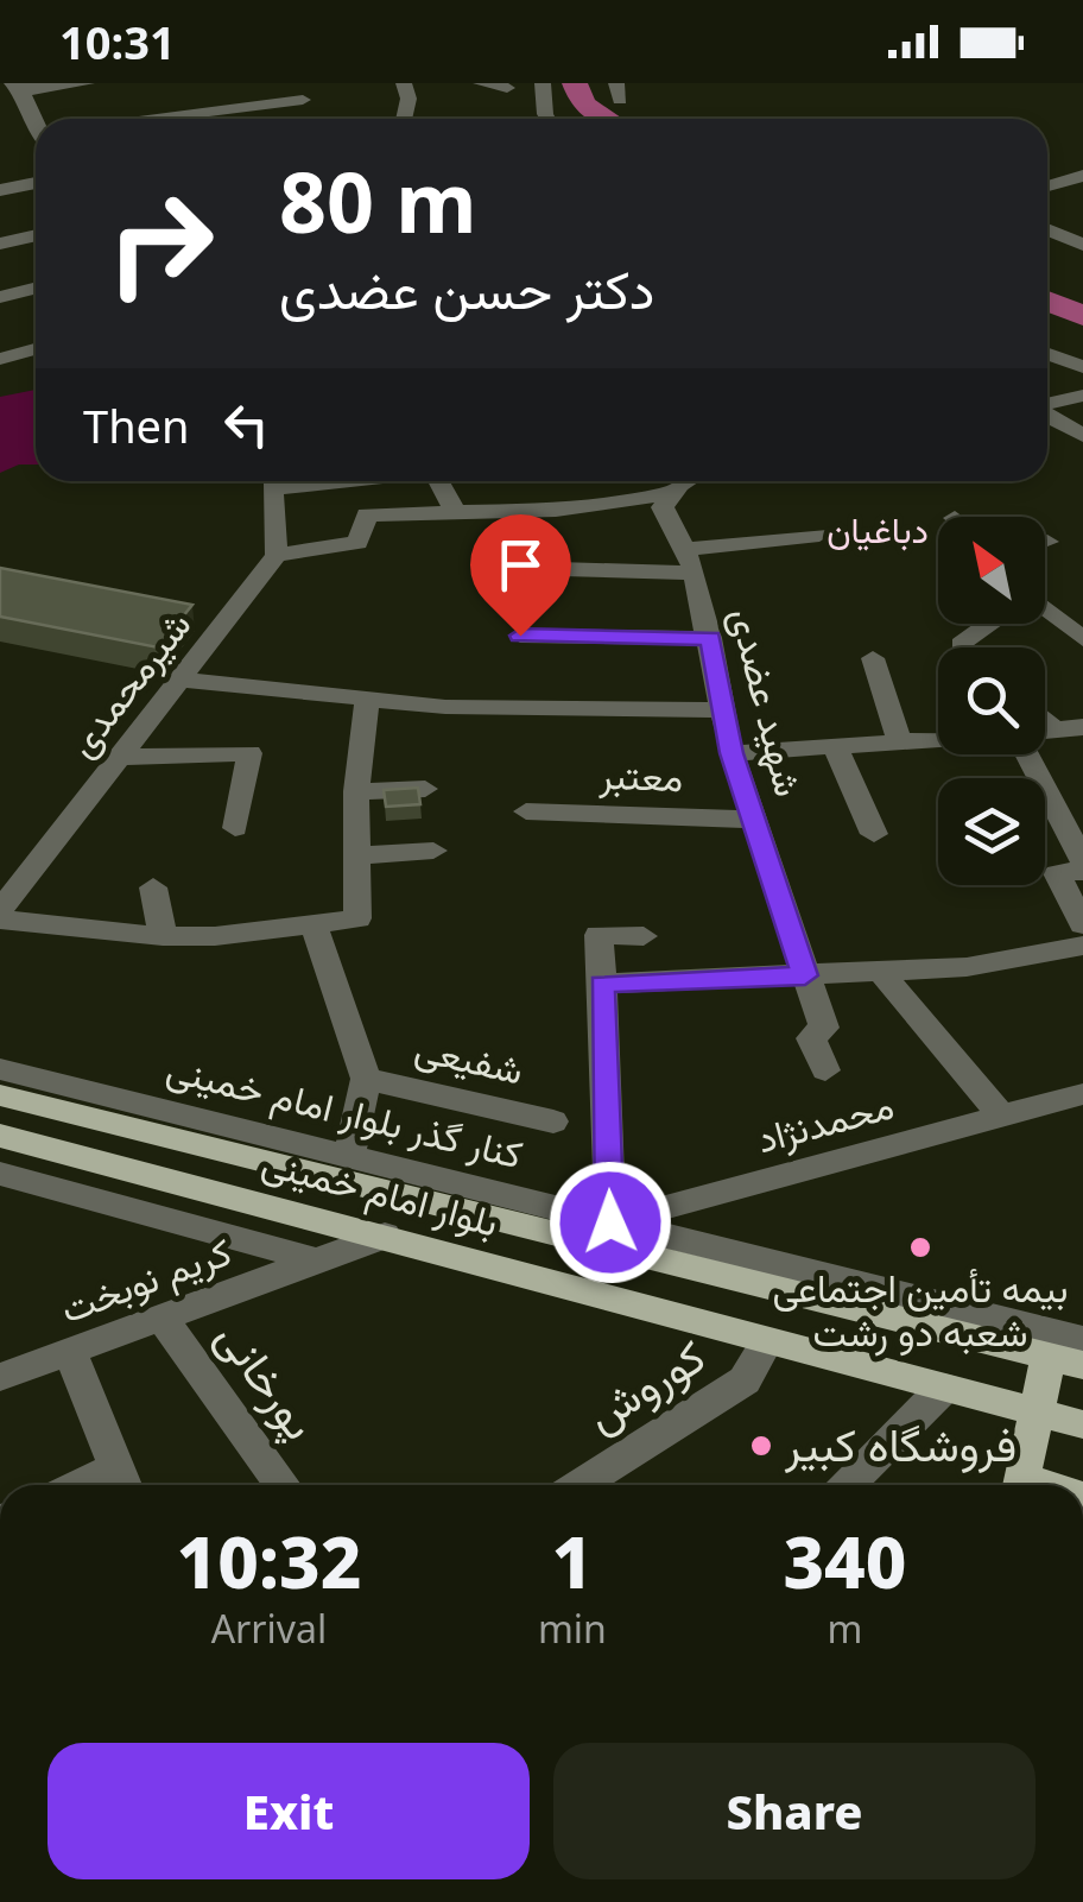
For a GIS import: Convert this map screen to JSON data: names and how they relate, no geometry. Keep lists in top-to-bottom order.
{
  "streets": {
    "main road": ["بلوار امام خمینی"],
    "street": [
      "شیرمحمدی",
      "شهید عضدی",
      "معتبر",
      "شفیعی",
      "کنار گذر بلوار امام خمینی",
      "محمدنژاد",
      "کریم نوبخت",
      "پورخانی",
      "کوروش"
    ]
  },
  "crossings": [
    ["شهید عضدی", "معتبر"],
    ["کنار گذر بلوار امام خمینی", "محمدنژاد"],
    ["کنار گذر بلوار امام خمینی", "بلوار امام خمینی"],
    ["محمدنژاد", "بلوار امام خمینی"],
    ["بلوار امام خمینی", "کریم نوبخت"],
    ["بلوار امام خمینی", "کوروش"],
    ["کریم نوبخت", "پورخانی"]
  ],
  "districts": ["دباغیان"],
  "places": ["بیمه تأمین اجتماعی شعبه دو رشت", "فروشگاه کبیر"],
  "north": "top left",
  "page": {
    "status": "10:31",
    "turn": ["80 m", "دکتر حسن عضدی"],
    "then": "Then",
    "eta": [
      "10:32",
      "Arrival",
      "1",
      "min",
      "340",
      "m"
    ],
    "buttons": ["Exit", "Share"]
  }
}
